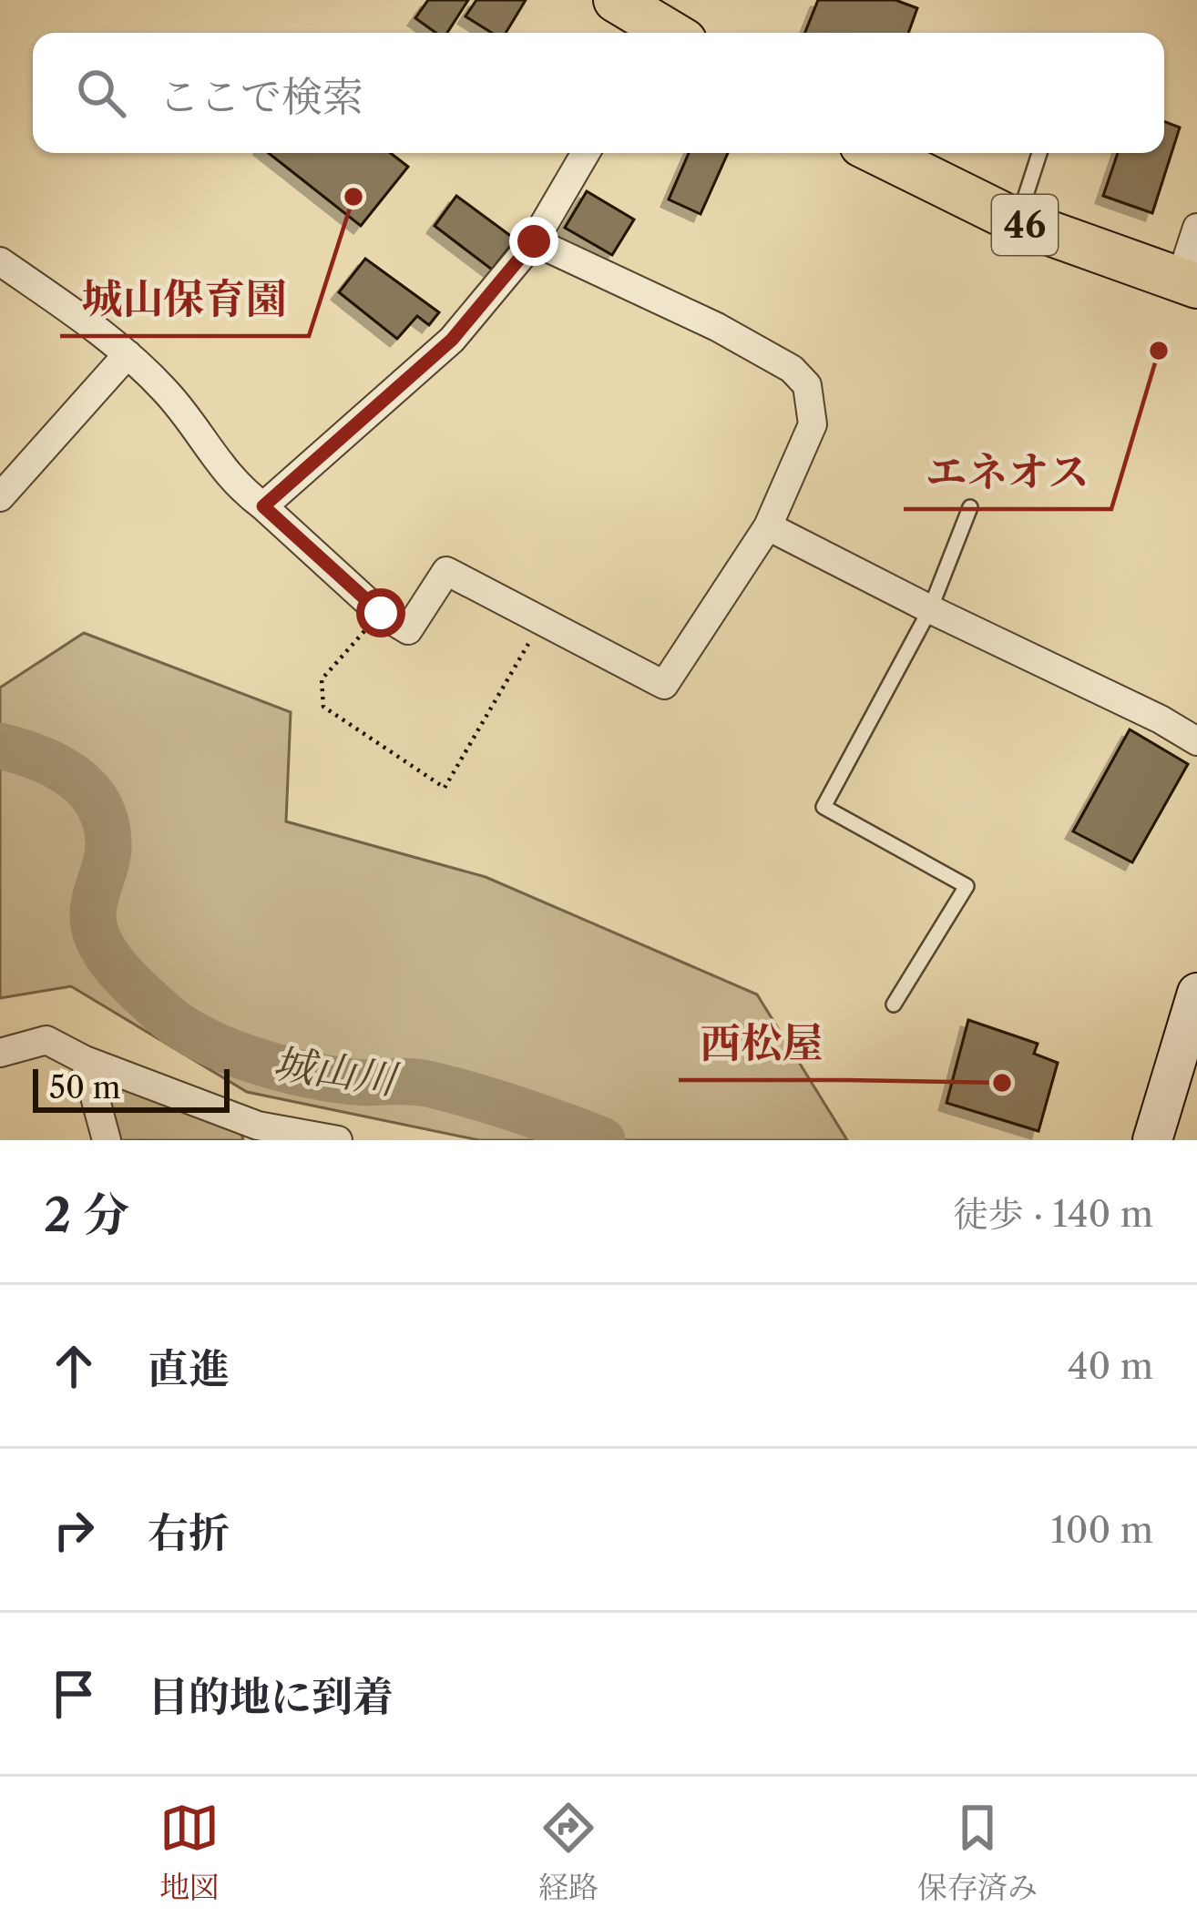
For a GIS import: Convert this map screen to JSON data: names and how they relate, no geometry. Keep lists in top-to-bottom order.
{
  "streets": {
    "main road": ["46"]
  },
  "water": ["城山川"],
  "places": ["城山保育園", "エネオス", "西松屋"],
  "scale_bar": "50 m",
  "page": {
    "search": "ここで検索",
    "scale": "50 m",
    "heading": ["2 分", "徒歩 · 140 m"],
    "list": [
      ["直進", "40 m"],
      ["右折", "100 m"],
      "目的地に到着"
    ],
    "nav": ["地図", "経路", "保存済み"]
  }
}
